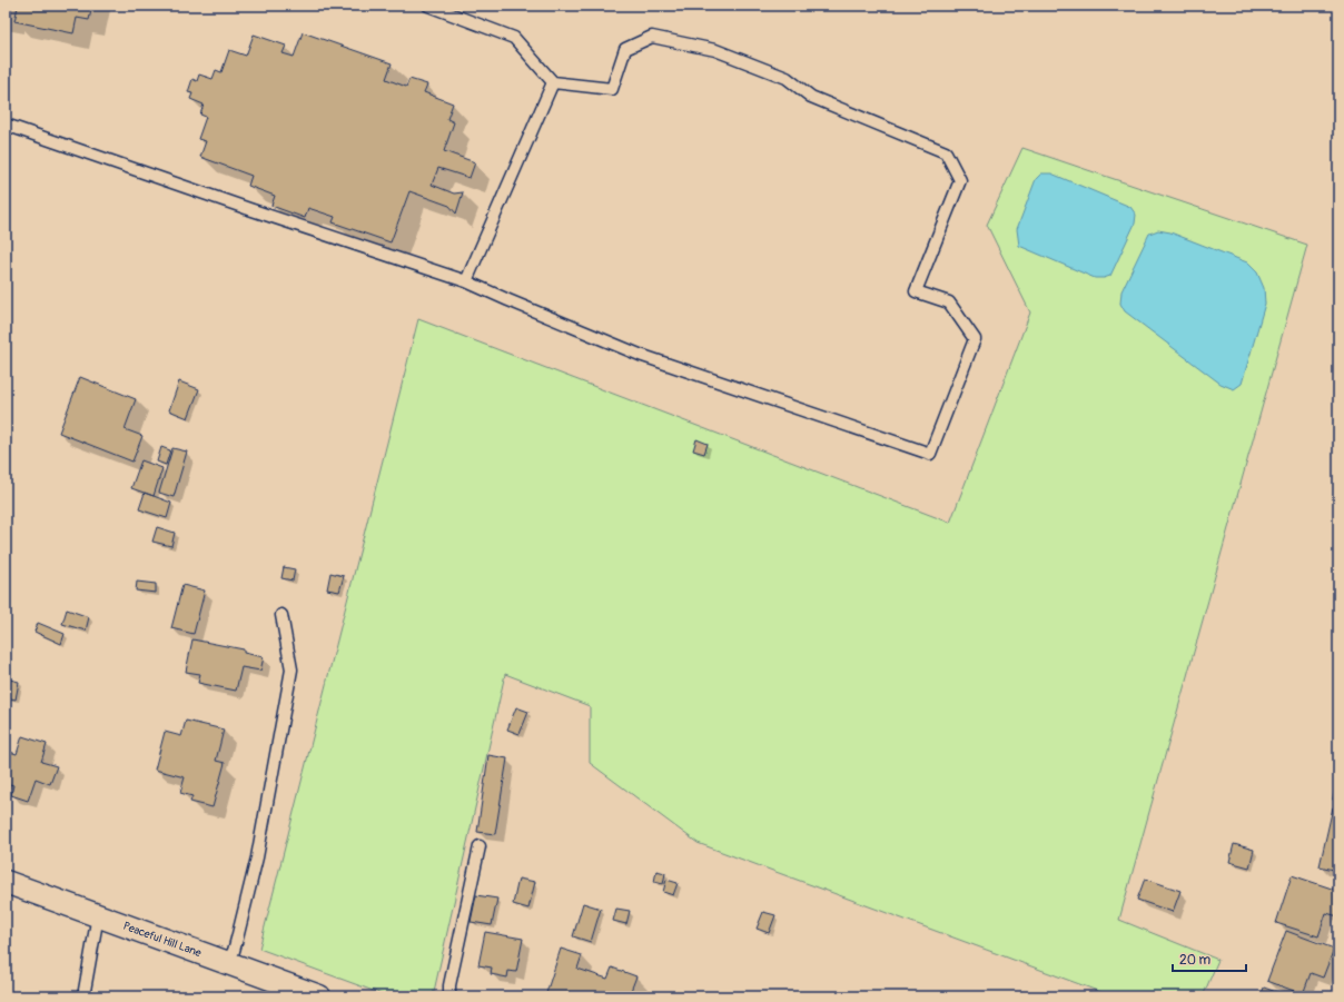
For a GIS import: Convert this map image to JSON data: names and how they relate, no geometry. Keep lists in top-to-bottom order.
{
  "streets": {
    "street": ["Peaceful Hill Lane"]
  },
  "scale_bar": "20 m"
}
